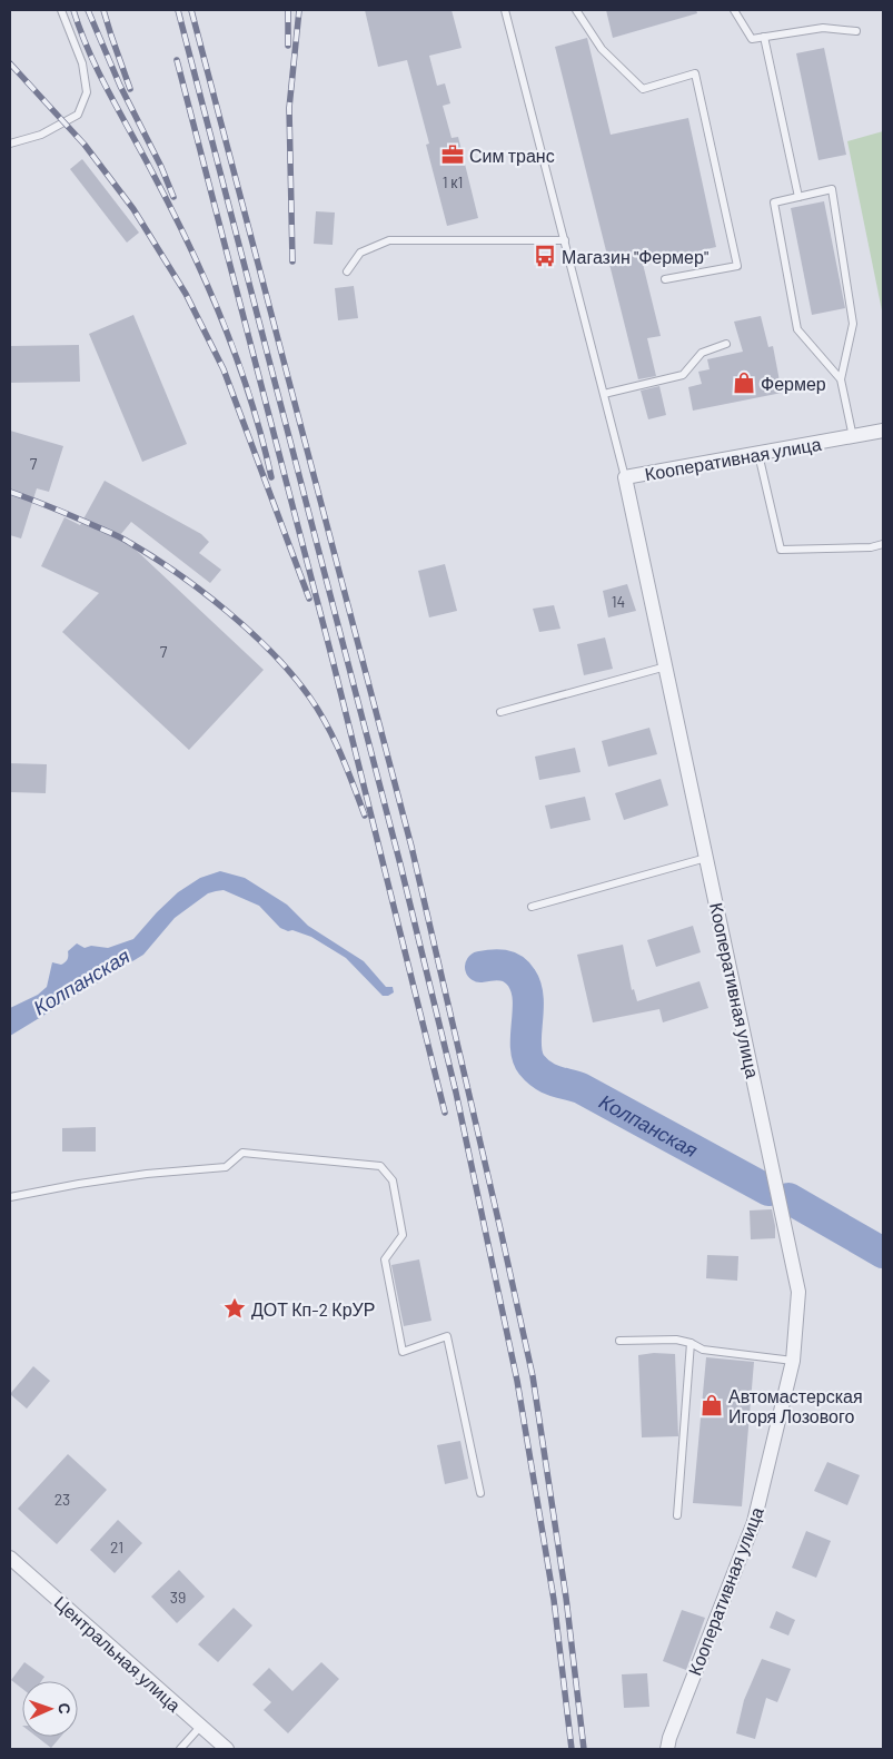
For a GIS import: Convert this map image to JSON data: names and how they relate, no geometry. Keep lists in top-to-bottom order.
{
  "streets": {
    "street": ["Кооперативная улица", "Центральная улица"]
  },
  "water": ["Колпанская"],
  "places": {
    "office": ["Сим транс"],
    "bus stop": ["Магазин \"Фермер\""],
    "shop": ["Фермер", "Автомастерская Игоря Лозового"],
    "place": ["ДОТ Кп-2 КрУР"]
  },
  "house_numbers": [
    "1 к1",
    "7",
    "14",
    "7",
    "23",
    "21",
    "39"
  ],
  "north": "right"
}
